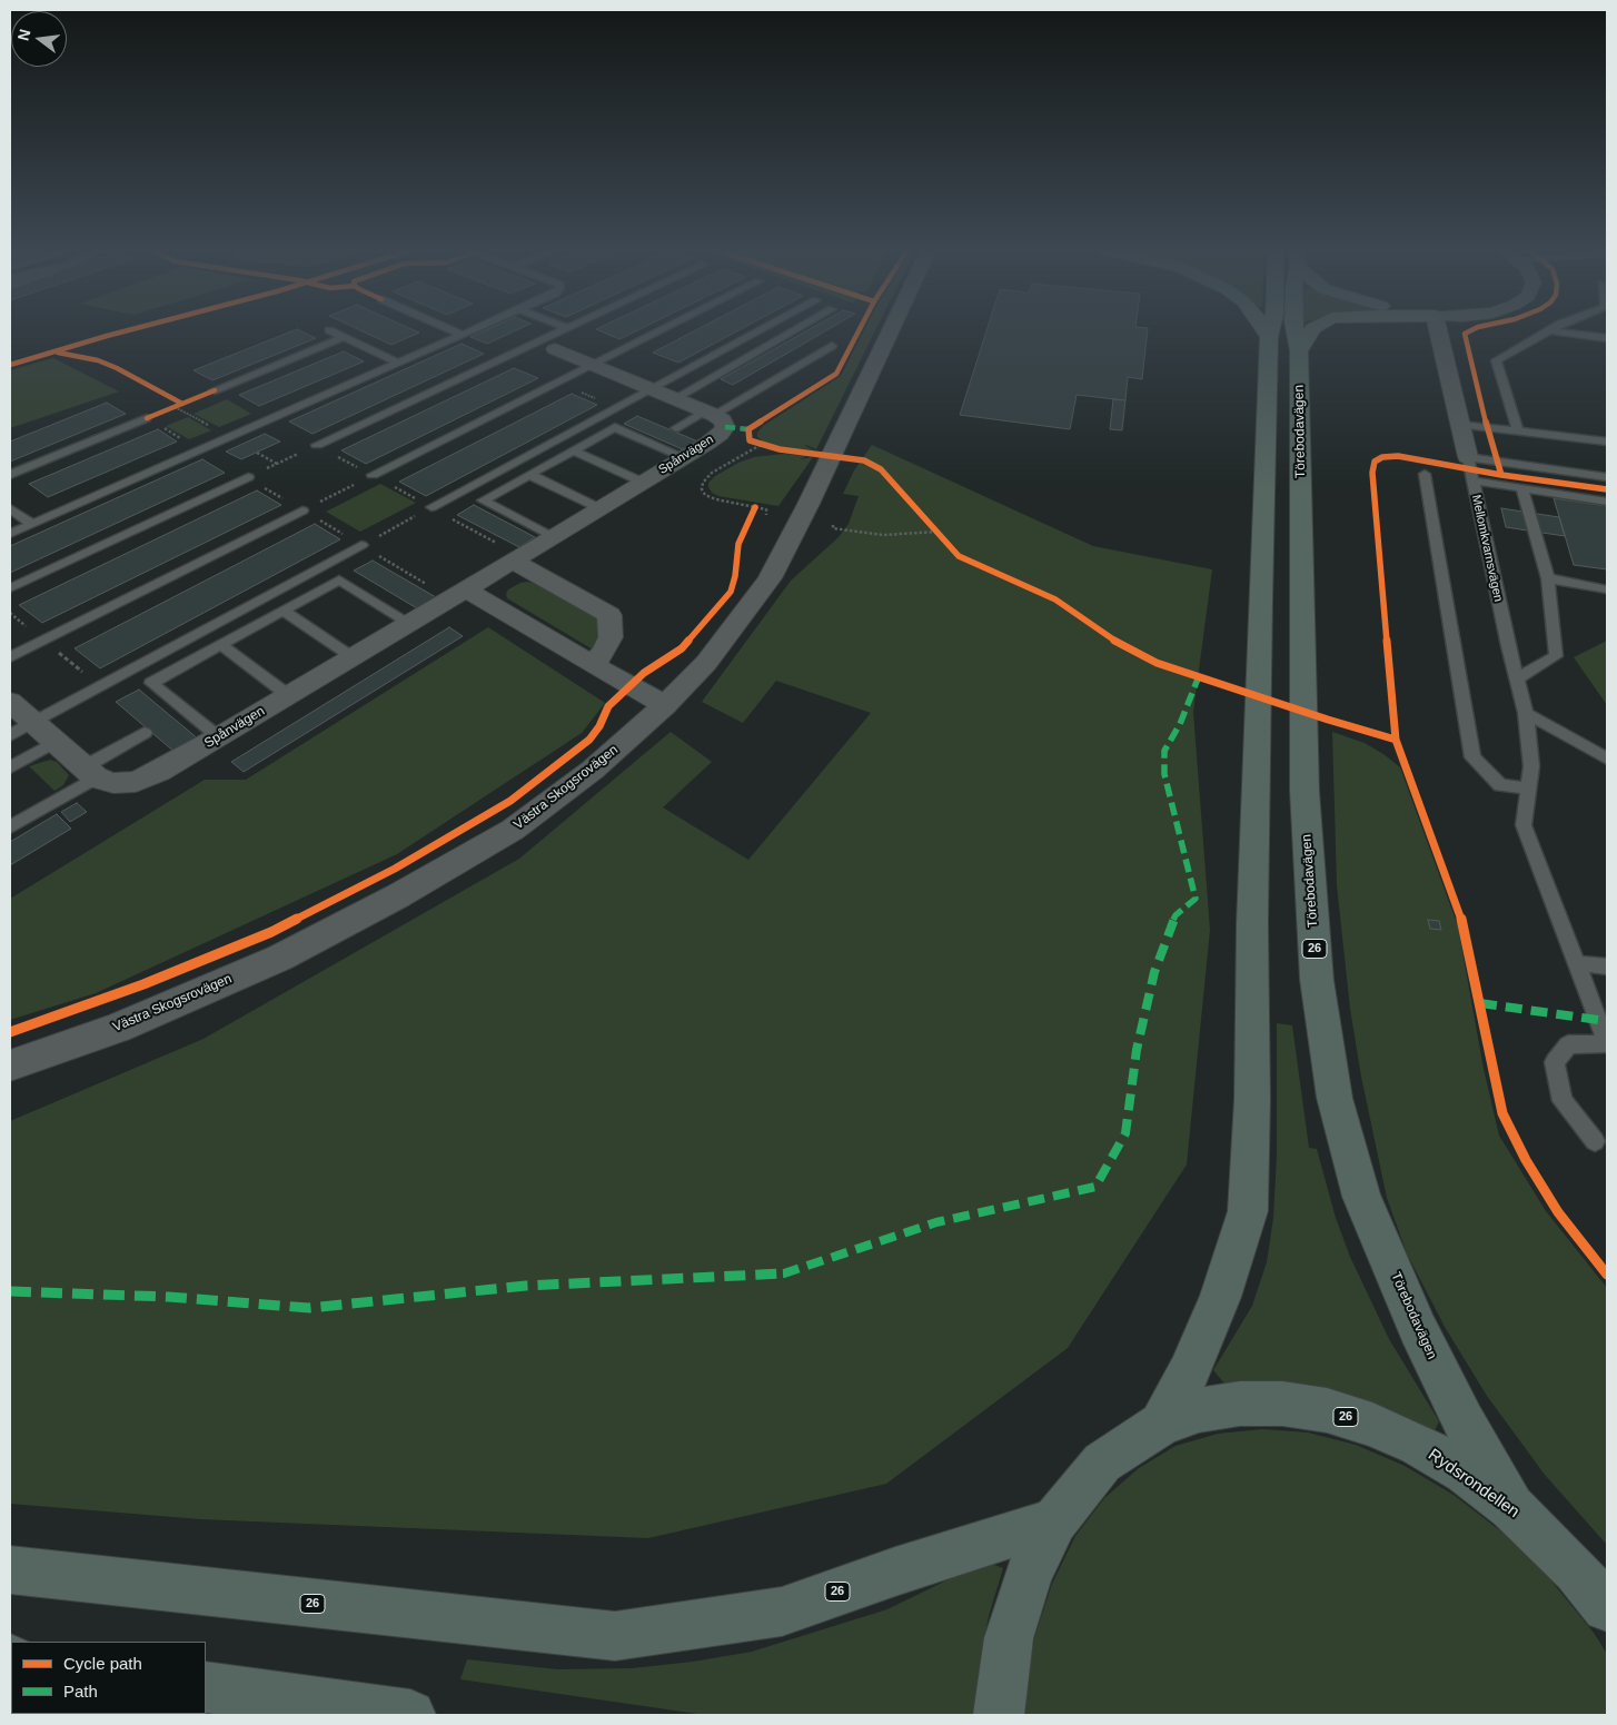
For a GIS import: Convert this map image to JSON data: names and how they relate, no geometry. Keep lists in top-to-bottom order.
{
  "streets": {
    "highway": ["Törebodavägen", "26", "Rydsrondellen"],
    "street": ["Spånvägen", "Mellomkvarnsvägen", "Västra Skogsrovägen"]
  },
  "crossings": [
    ["Törebodavägen", "Rydsrondellen"],
    ["26", "Rydsrondellen"]
  ],
  "legend": ["Cycle path", "Path"],
  "north": "left"
}
